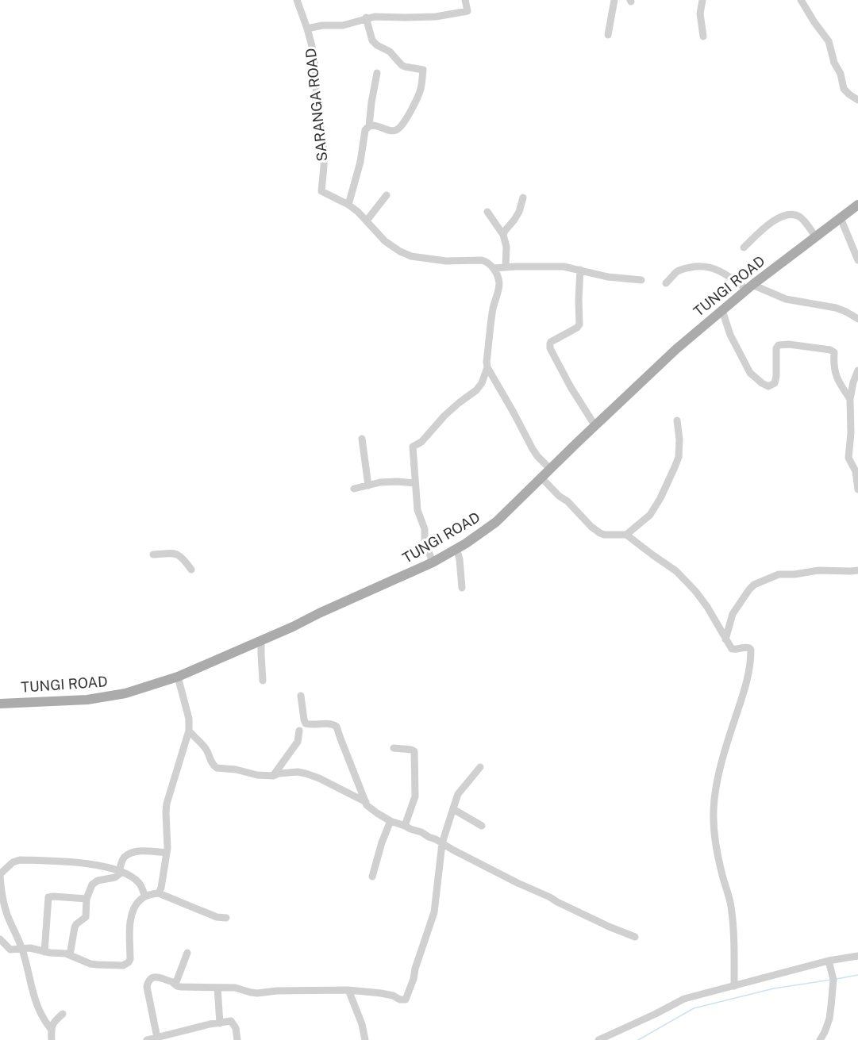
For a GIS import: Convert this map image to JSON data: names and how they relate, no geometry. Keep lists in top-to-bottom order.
{
  "streets": {
    "main road": ["TUNGI ROAD"],
    "street": ["SARANGA ROAD"]
  }
}
